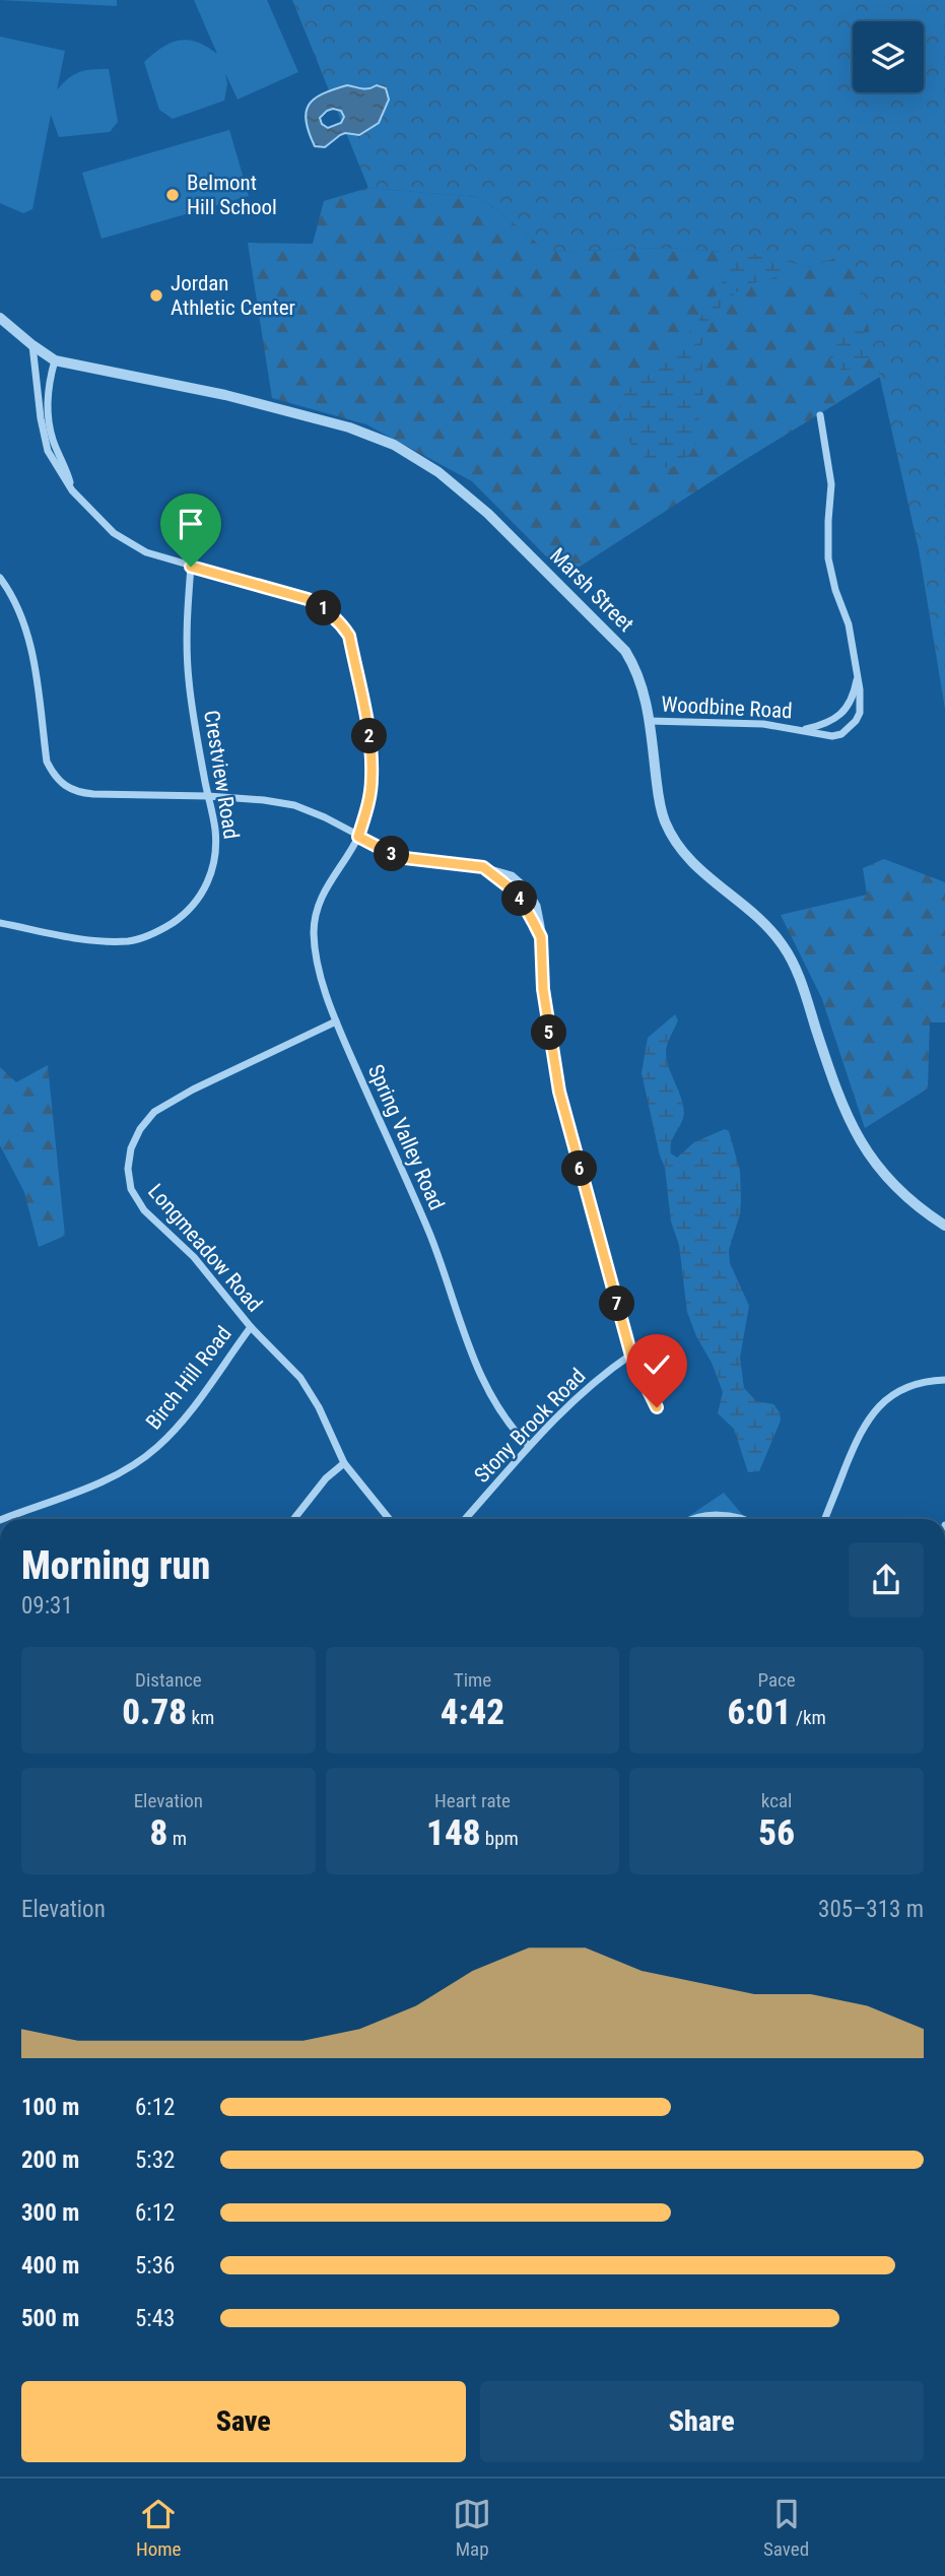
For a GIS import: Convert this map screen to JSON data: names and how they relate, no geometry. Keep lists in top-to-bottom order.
{
  "streets": {
    "street": [
      "Marsh Street",
      "Woodbine Road",
      "Crestview Road",
      "Spring Valley Road",
      "Longmeadow Road",
      "Birch Hill Road",
      "Stony Brook Road"
    ]
  },
  "crossings": [
    ["Marsh Street", "Woodbine Road"],
    ["Crestview Road", "Spring Valley Road"],
    ["Spring Valley Road", "Longmeadow Road"],
    ["Spring Valley Road", "Stony Brook Road"],
    ["Longmeadow Road", "Birch Hill Road"]
  ],
  "places": ["Belmont Hill School", "Jordan Athletic Center"],
  "page": {
    "pins": [
      "1",
      "2",
      "3",
      "4",
      "5",
      "6",
      "7"
    ],
    "heading": ["Morning run", "09:31"],
    "stats": [
      ["Distance", "0.78 km"],
      ["Time", "4:42"],
      ["Pace", "6:01 /km"],
      ["Elevation", "8 m"],
      ["Heart rate", "148 bpm"],
      ["kcal", "56"]
    ],
    "chart": ["Elevation", "305–313 m"],
    "list": [
      {
        "name": "100 m",
        "note": "6:12"
      },
      {
        "name": "200 m",
        "note": "5:32"
      },
      {
        "name": "300 m",
        "note": "6:12"
      },
      {
        "name": "400 m",
        "note": "5:36"
      },
      {
        "name": "500 m",
        "note": "5:43"
      }
    ],
    "buttons": ["Save", "Share"],
    "tabs": ["Home", "Map", "Saved"]
  }
}
